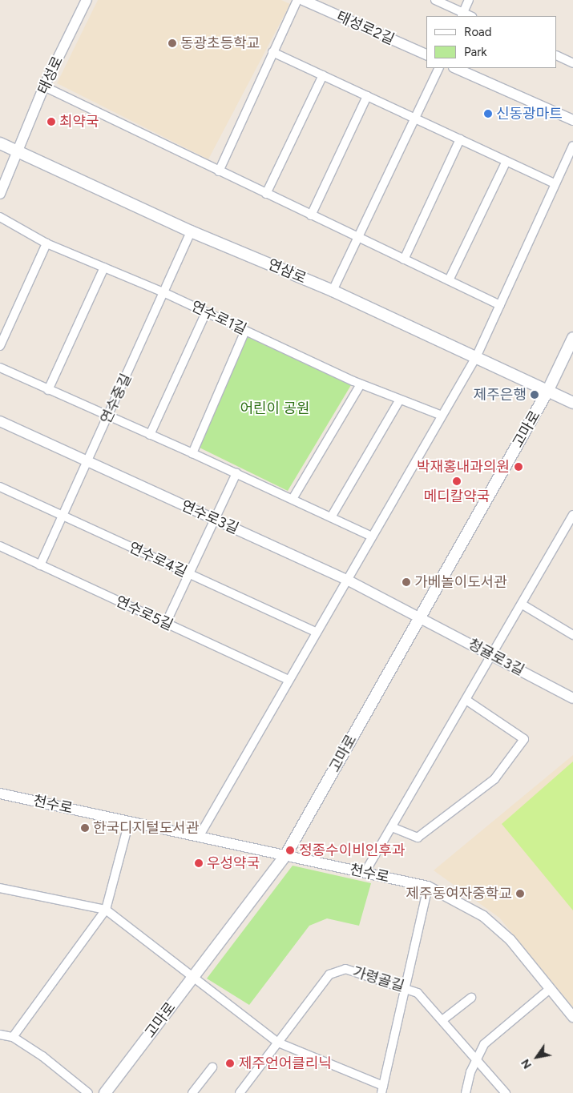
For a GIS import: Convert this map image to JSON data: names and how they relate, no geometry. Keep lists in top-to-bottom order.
{
  "streets": {
    "main road": ["연삼로", "고마로"],
    "street": [
      "태성로2길",
      "태성로",
      "연수로1길",
      "연수중길",
      "연수로3길",
      "연수로4길",
      "연수로5길",
      "청귤로3길",
      "천수로",
      "가령골길"
    ]
  },
  "crossings": [
    ["태성로", "연삼로"],
    ["연삼로", "연수중길"],
    ["연삼로", "고마로"],
    ["연수로1길", "연수중길"],
    ["연수중길", "연수로3길"],
    ["연수중길", "연수로4길"],
    ["연수중길", "연수로5길"],
    ["고마로", "연수로3길"],
    ["고마로", "청귤로3길"],
    ["고마로", "천수로"],
    ["연수로3길", "청귤로3길"]
  ],
  "parks": ["어린이 공원"],
  "places": [
    "동광초등학교",
    "신동광마트",
    "최약국",
    "제주은행",
    "박재홍내과의원",
    "메디칼약국",
    "가베놀이도서관",
    "한국디지털도서관",
    "정종수이비인후과",
    "우성약국",
    "제주동여자중학교",
    "제주언어클리닉"
  ],
  "legend": ["Road", "Park"],
  "north": "bottom left"
}
